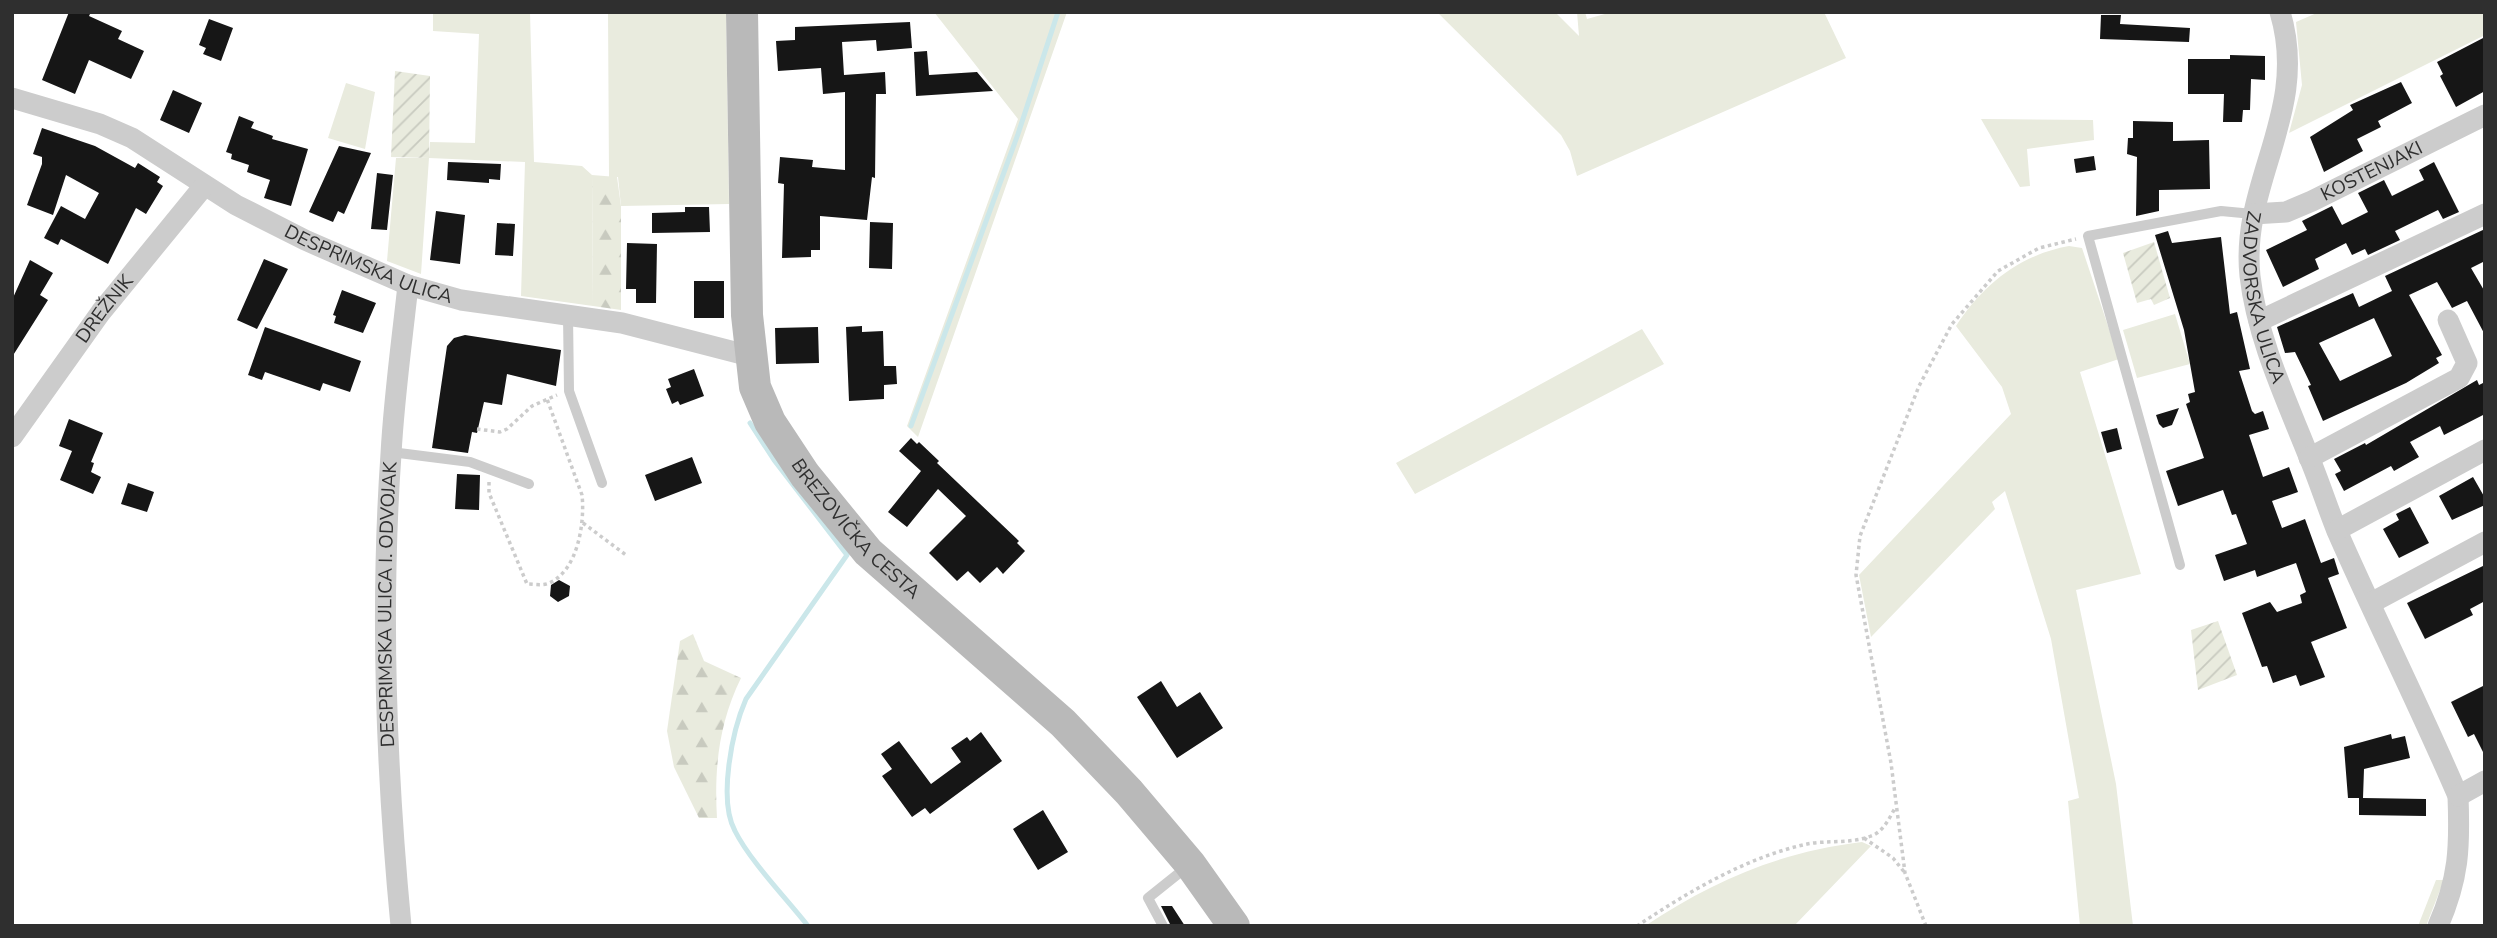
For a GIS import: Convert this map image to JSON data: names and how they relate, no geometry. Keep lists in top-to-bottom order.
{
  "streets": {
    "main road": ["BREZOVIČKA CESTA"],
    "street": [
      "KOSTENJAKI",
      "DESPRIMSKA ULICA",
      "ZADVORSKA ULICA",
      "DREŽNIK",
      "DESPRIMSKA ULICA I. ODVOJAK"
    ]
  },
  "crossings": [
    ["KOSTENJAKI", "ZADVORSKA ULICA"],
    ["DESPRIMSKA ULICA", "DREŽNIK"],
    ["DESPRIMSKA ULICA", "BREZOVIČKA CESTA"],
    ["DESPRIMSKA ULICA", "DESPRIMSKA ULICA I. ODVOJAK"]
  ]
}
